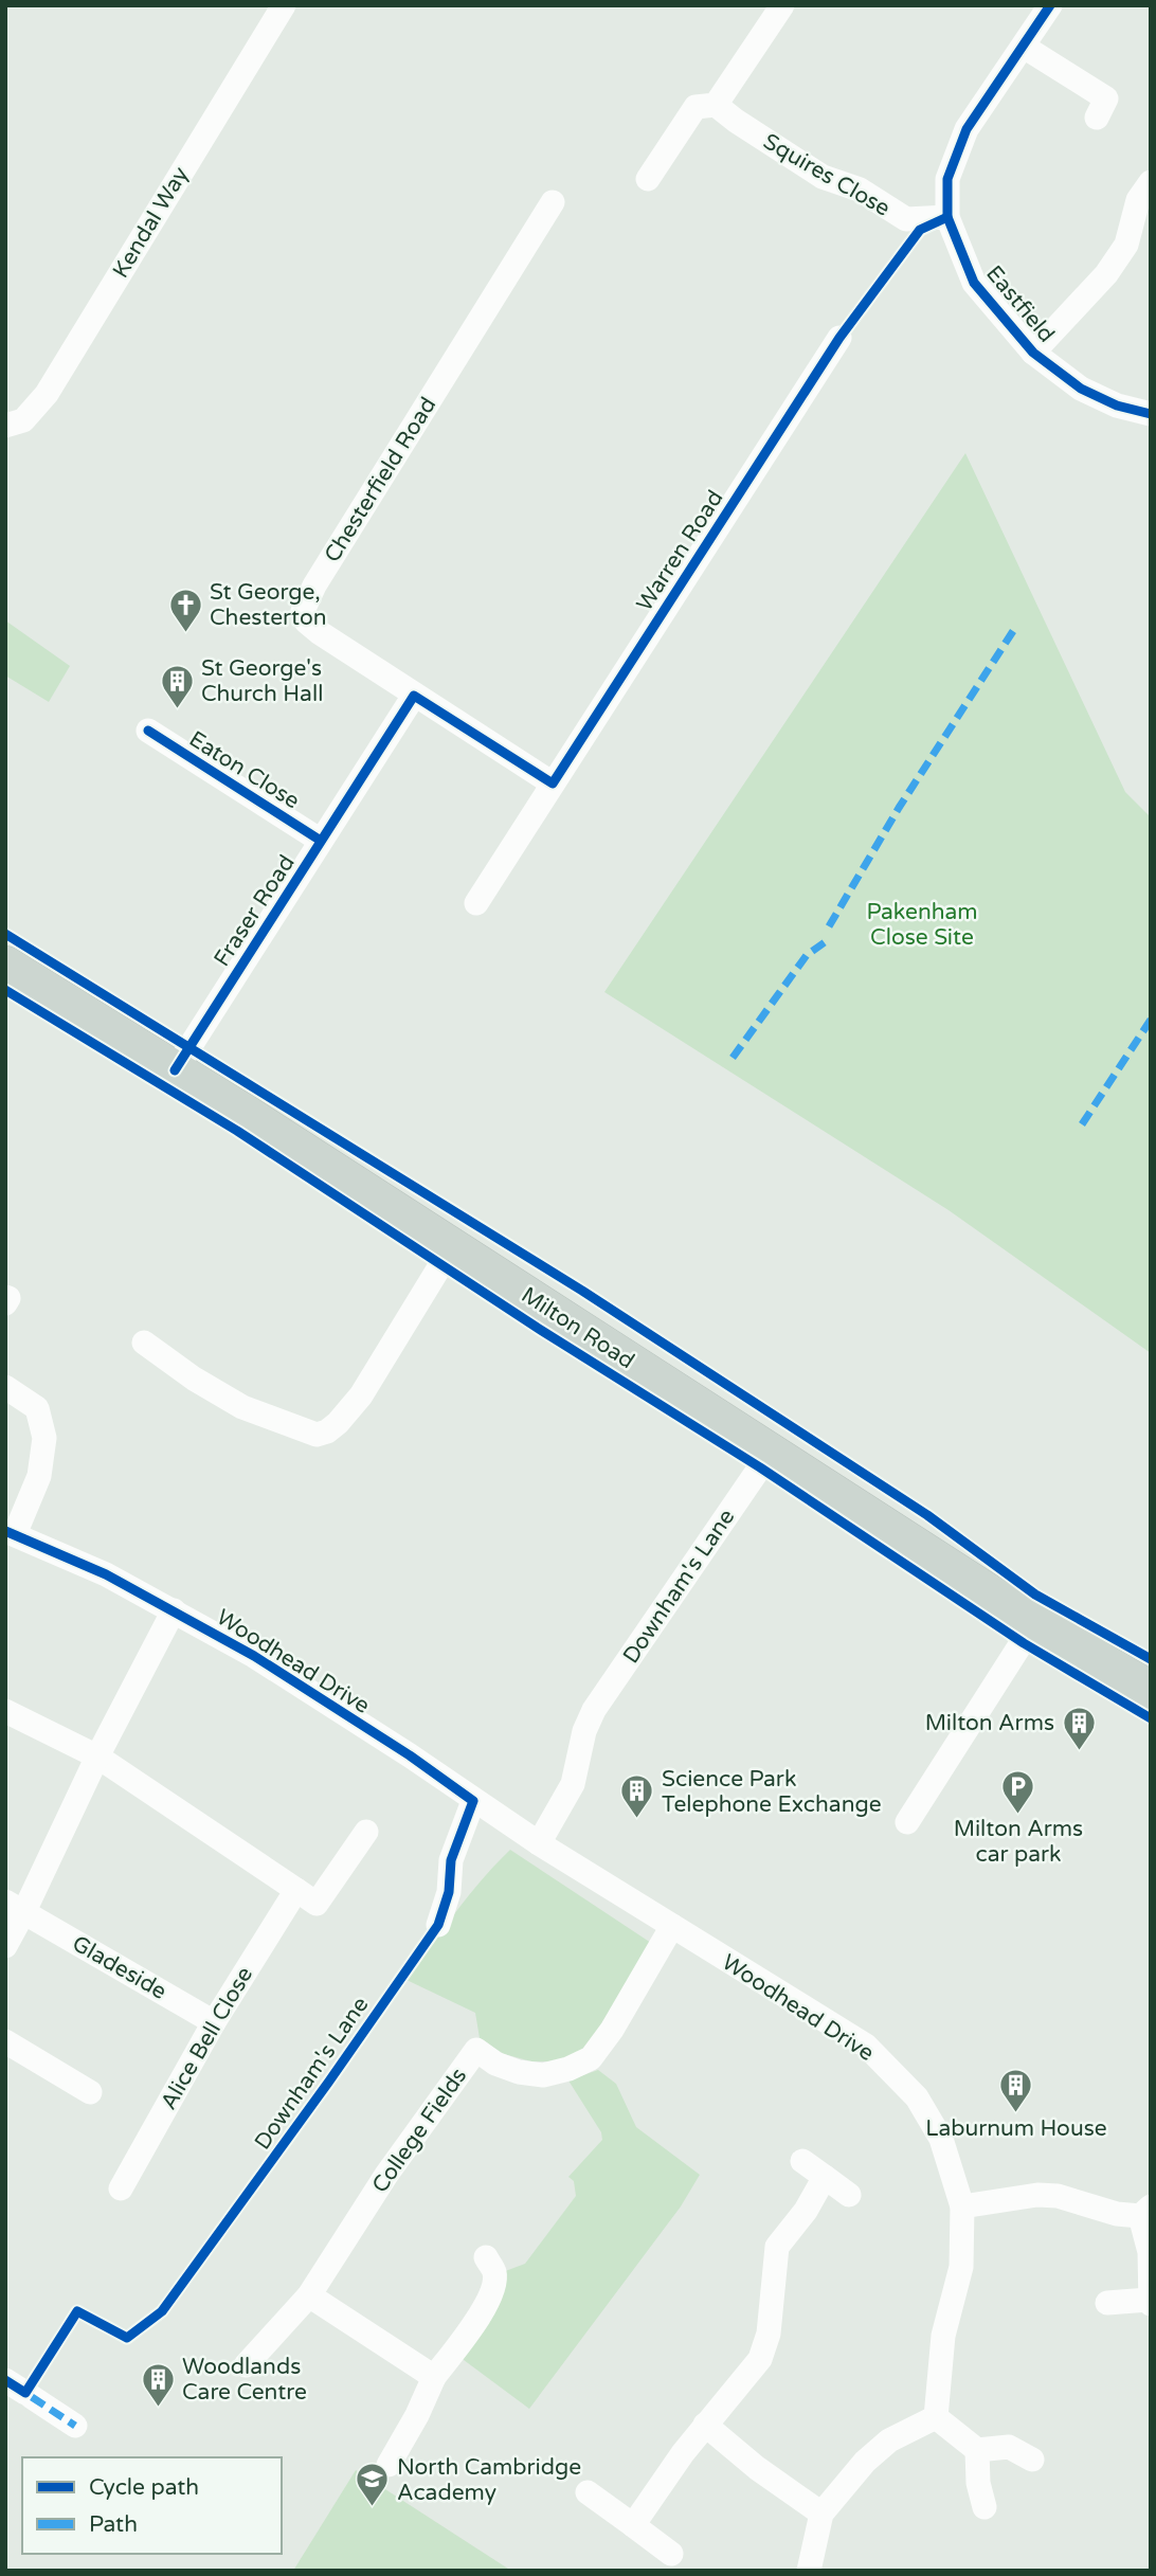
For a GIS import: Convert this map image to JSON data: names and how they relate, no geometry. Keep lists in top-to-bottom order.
{
  "streets": {
    "main road": ["Milton Road"],
    "street": [
      "Squires Close",
      "Kendal Way",
      "Eastfield",
      "Chesterfield Road",
      "Warren Road",
      "Eaton Close",
      "Fraser Road",
      "Downham's Lane",
      "Woodhead Drive",
      "Gladeside",
      "Alice Bell Close",
      "College Fields"
    ]
  },
  "crossings": [
    ["Squires Close", "Eastfield"],
    ["Chesterfield Road", "Warren Road"],
    ["Chesterfield Road", "Fraser Road"],
    ["Eaton Close", "Fraser Road"],
    ["Fraser Road", "Milton Road"],
    ["Milton Road", "Downham's Lane"],
    ["Downham's Lane", "Woodhead Drive"],
    ["Woodhead Drive", "College Fields"],
    ["Gladeside", "Alice Bell Close"]
  ],
  "parks": ["Pakenham Close Site"],
  "places": {
    "church": ["St George, Chesterton"],
    "building": [
      "St George's Church Hall",
      "Milton Arms",
      "Science Park Telephone Exchange",
      "Laburnum House",
      "Woodlands Care Centre"
    ],
    "parking": ["Milton Arms car park"],
    "school or university": ["North Cambridge Academy"]
  },
  "legend": ["Cycle path", "Path"]
}
